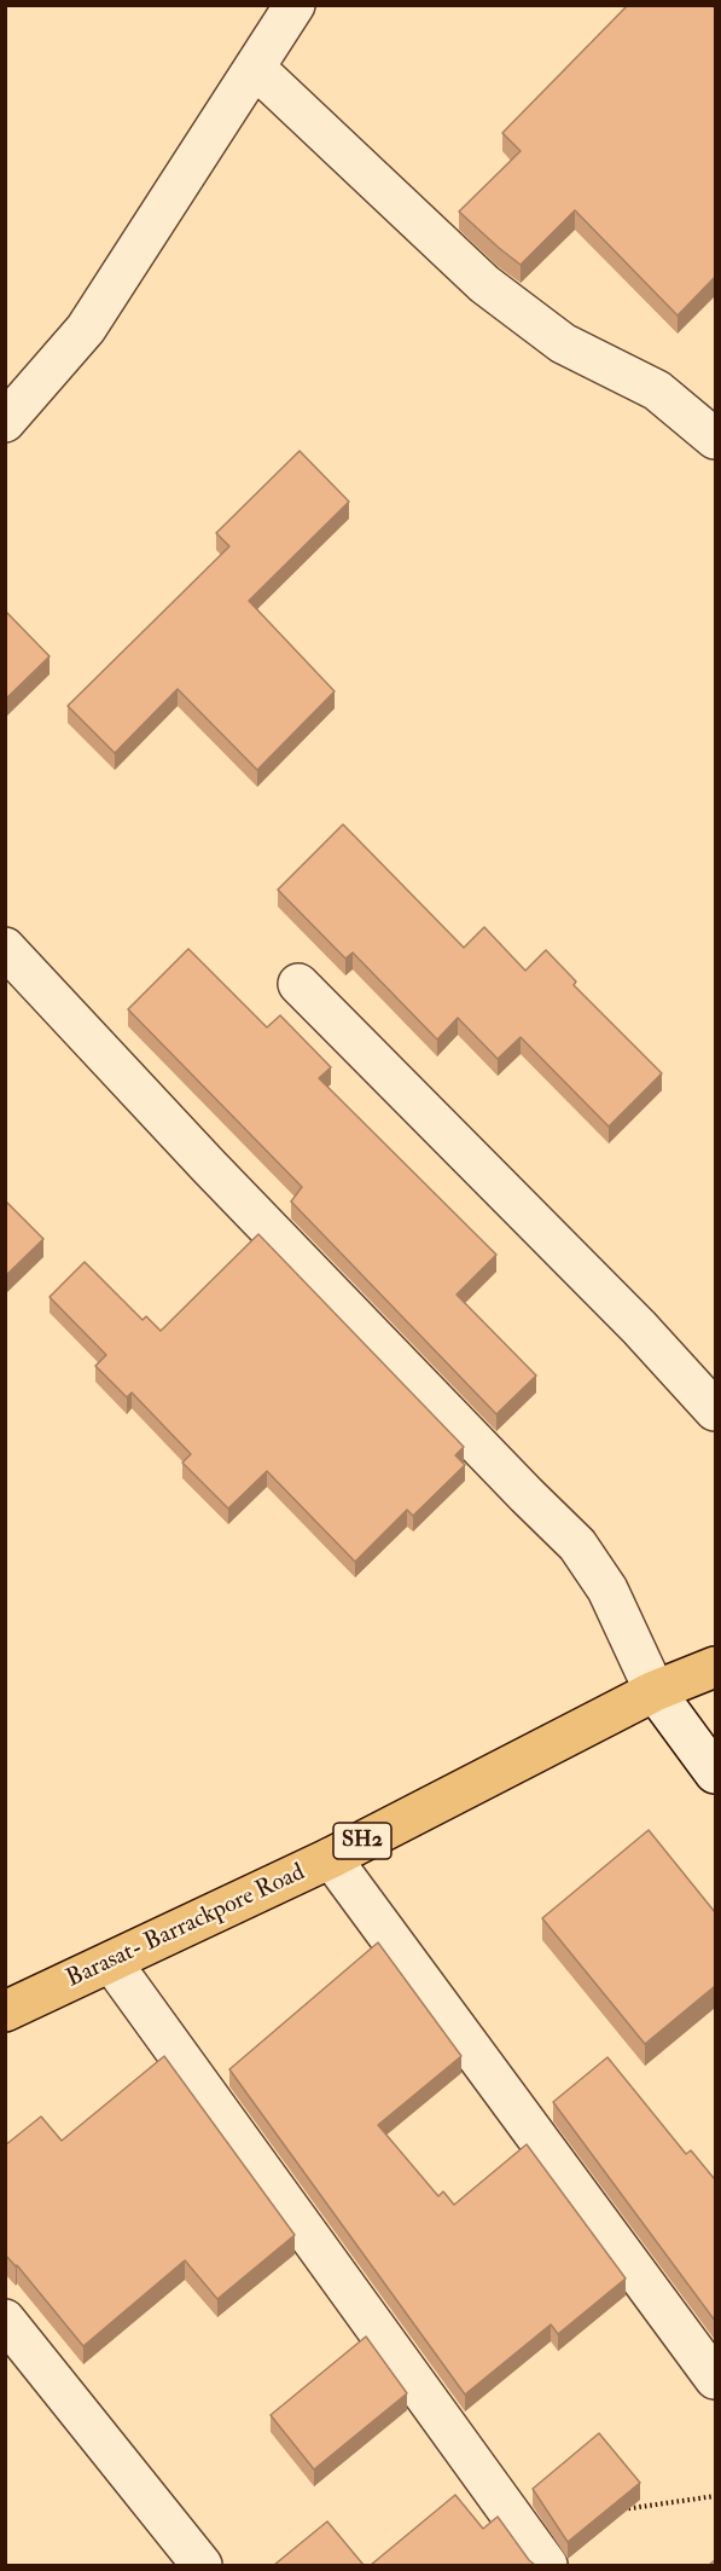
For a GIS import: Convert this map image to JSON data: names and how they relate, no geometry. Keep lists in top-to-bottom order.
{
  "streets": {
    "main road": ["SH2", "Barasat- Barrackpore Road"]
  }
}
